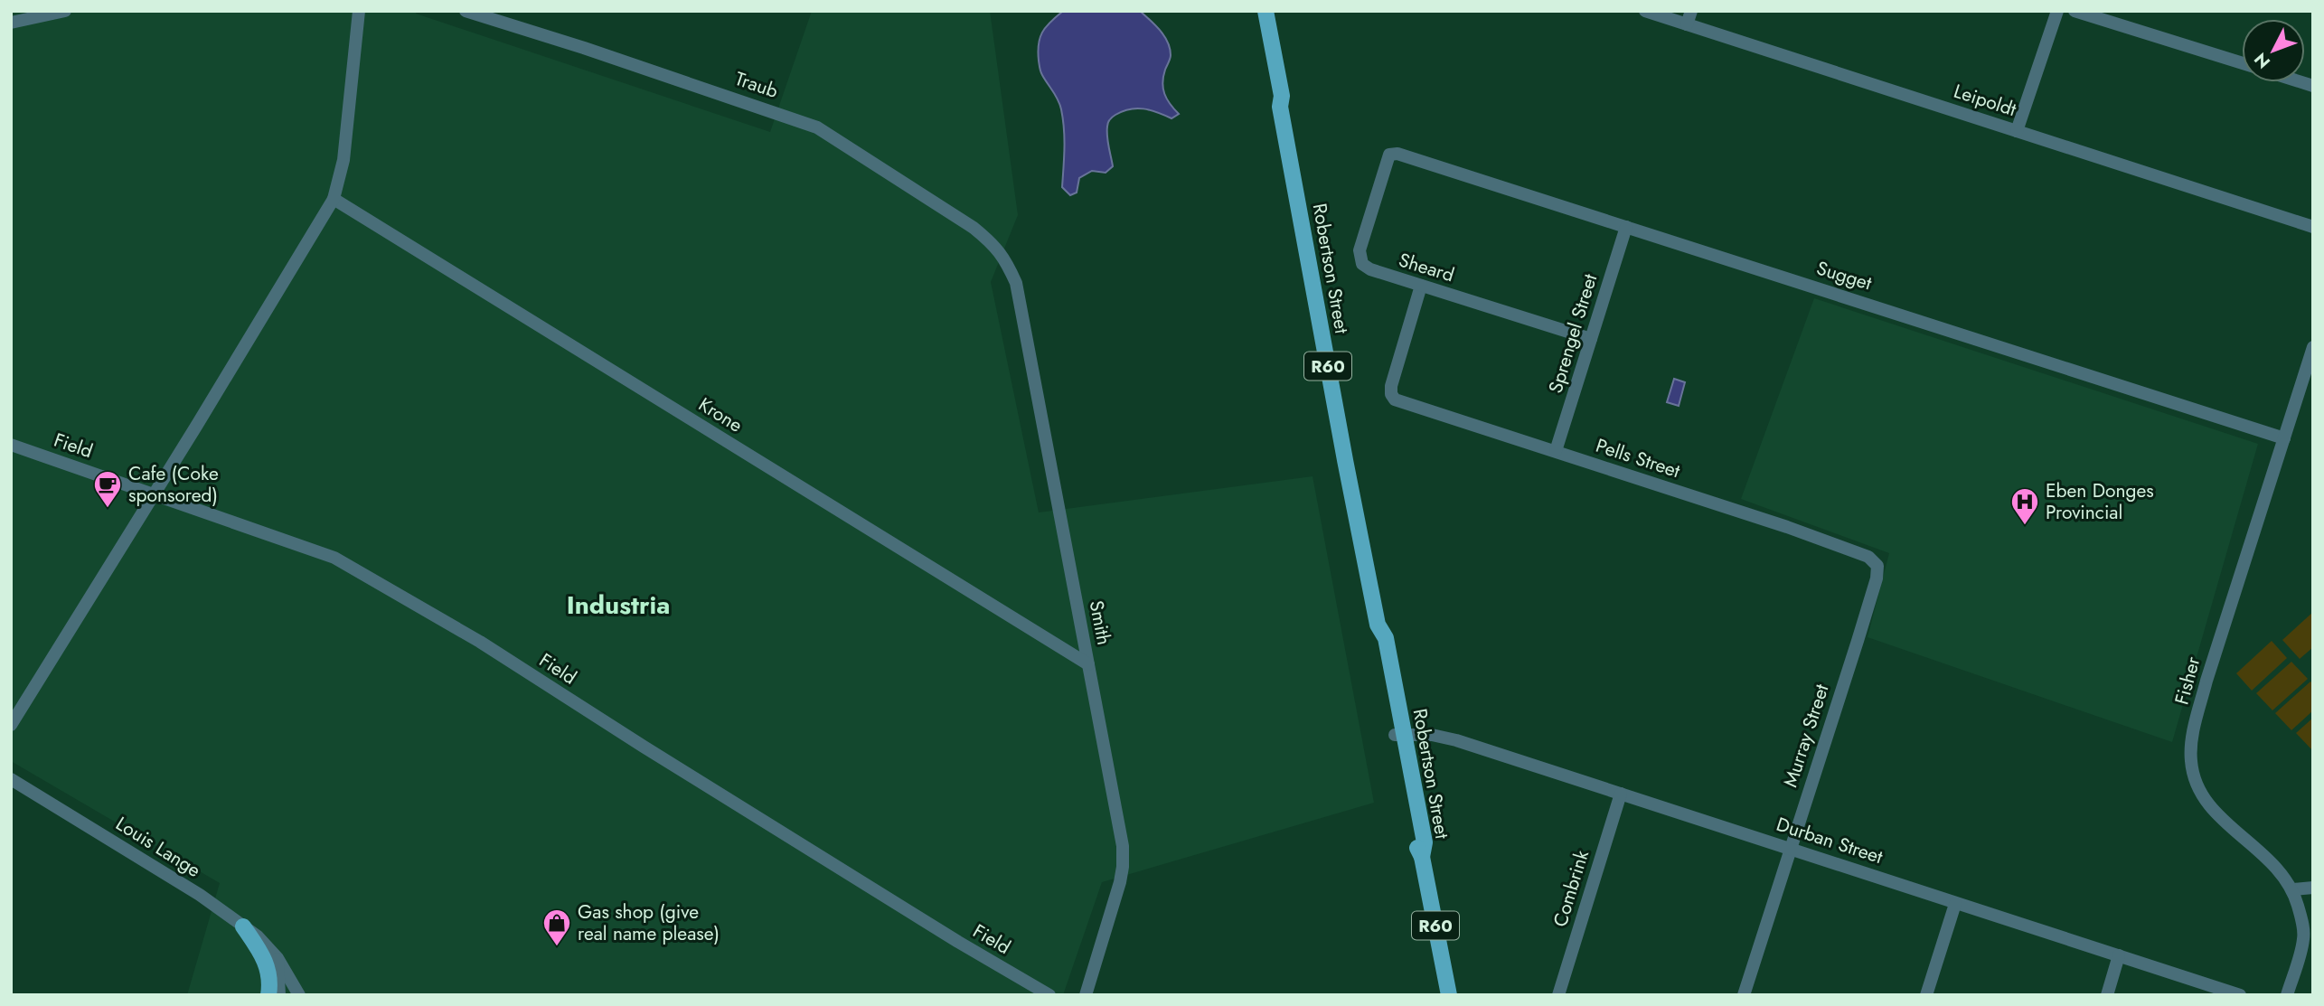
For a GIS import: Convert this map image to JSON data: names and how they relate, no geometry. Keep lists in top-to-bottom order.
{
  "streets": {
    "main road": ["Robertson Street", "R60"],
    "street": [
      "Traub",
      "Leipoldt",
      "Sheard",
      "Sugget",
      "Sprengel Street",
      "Krone",
      "Field",
      "Pells Street",
      "Smith",
      "Fisher",
      "Murray Street",
      "Durban Street",
      "Louis Lange",
      "Combrink"
    ]
  },
  "crossings": [
    ["Traub", "Smith"],
    ["Sheard", "Sugget"],
    ["Sheard", "Sprengel Street"],
    ["Sheard", "Pells Street"],
    ["Robertson Street", "Durban Street"],
    ["Sugget", "Sprengel Street"],
    ["Sugget", "Fisher"],
    ["Sprengel Street", "Pells Street"],
    ["Krone", "Smith"],
    ["Pells Street", "Murray Street"],
    ["Murray Street", "Durban Street"],
    ["Durban Street", "Combrink"]
  ],
  "districts": ["Industria"],
  "places": {
    "cafe": ["Cafe (Coke sponsored)"],
    "hospital": ["Eben Donges Provincial"],
    "shop": ["Gas shop (give real name please)"]
  },
  "north": "bottom left"
}
